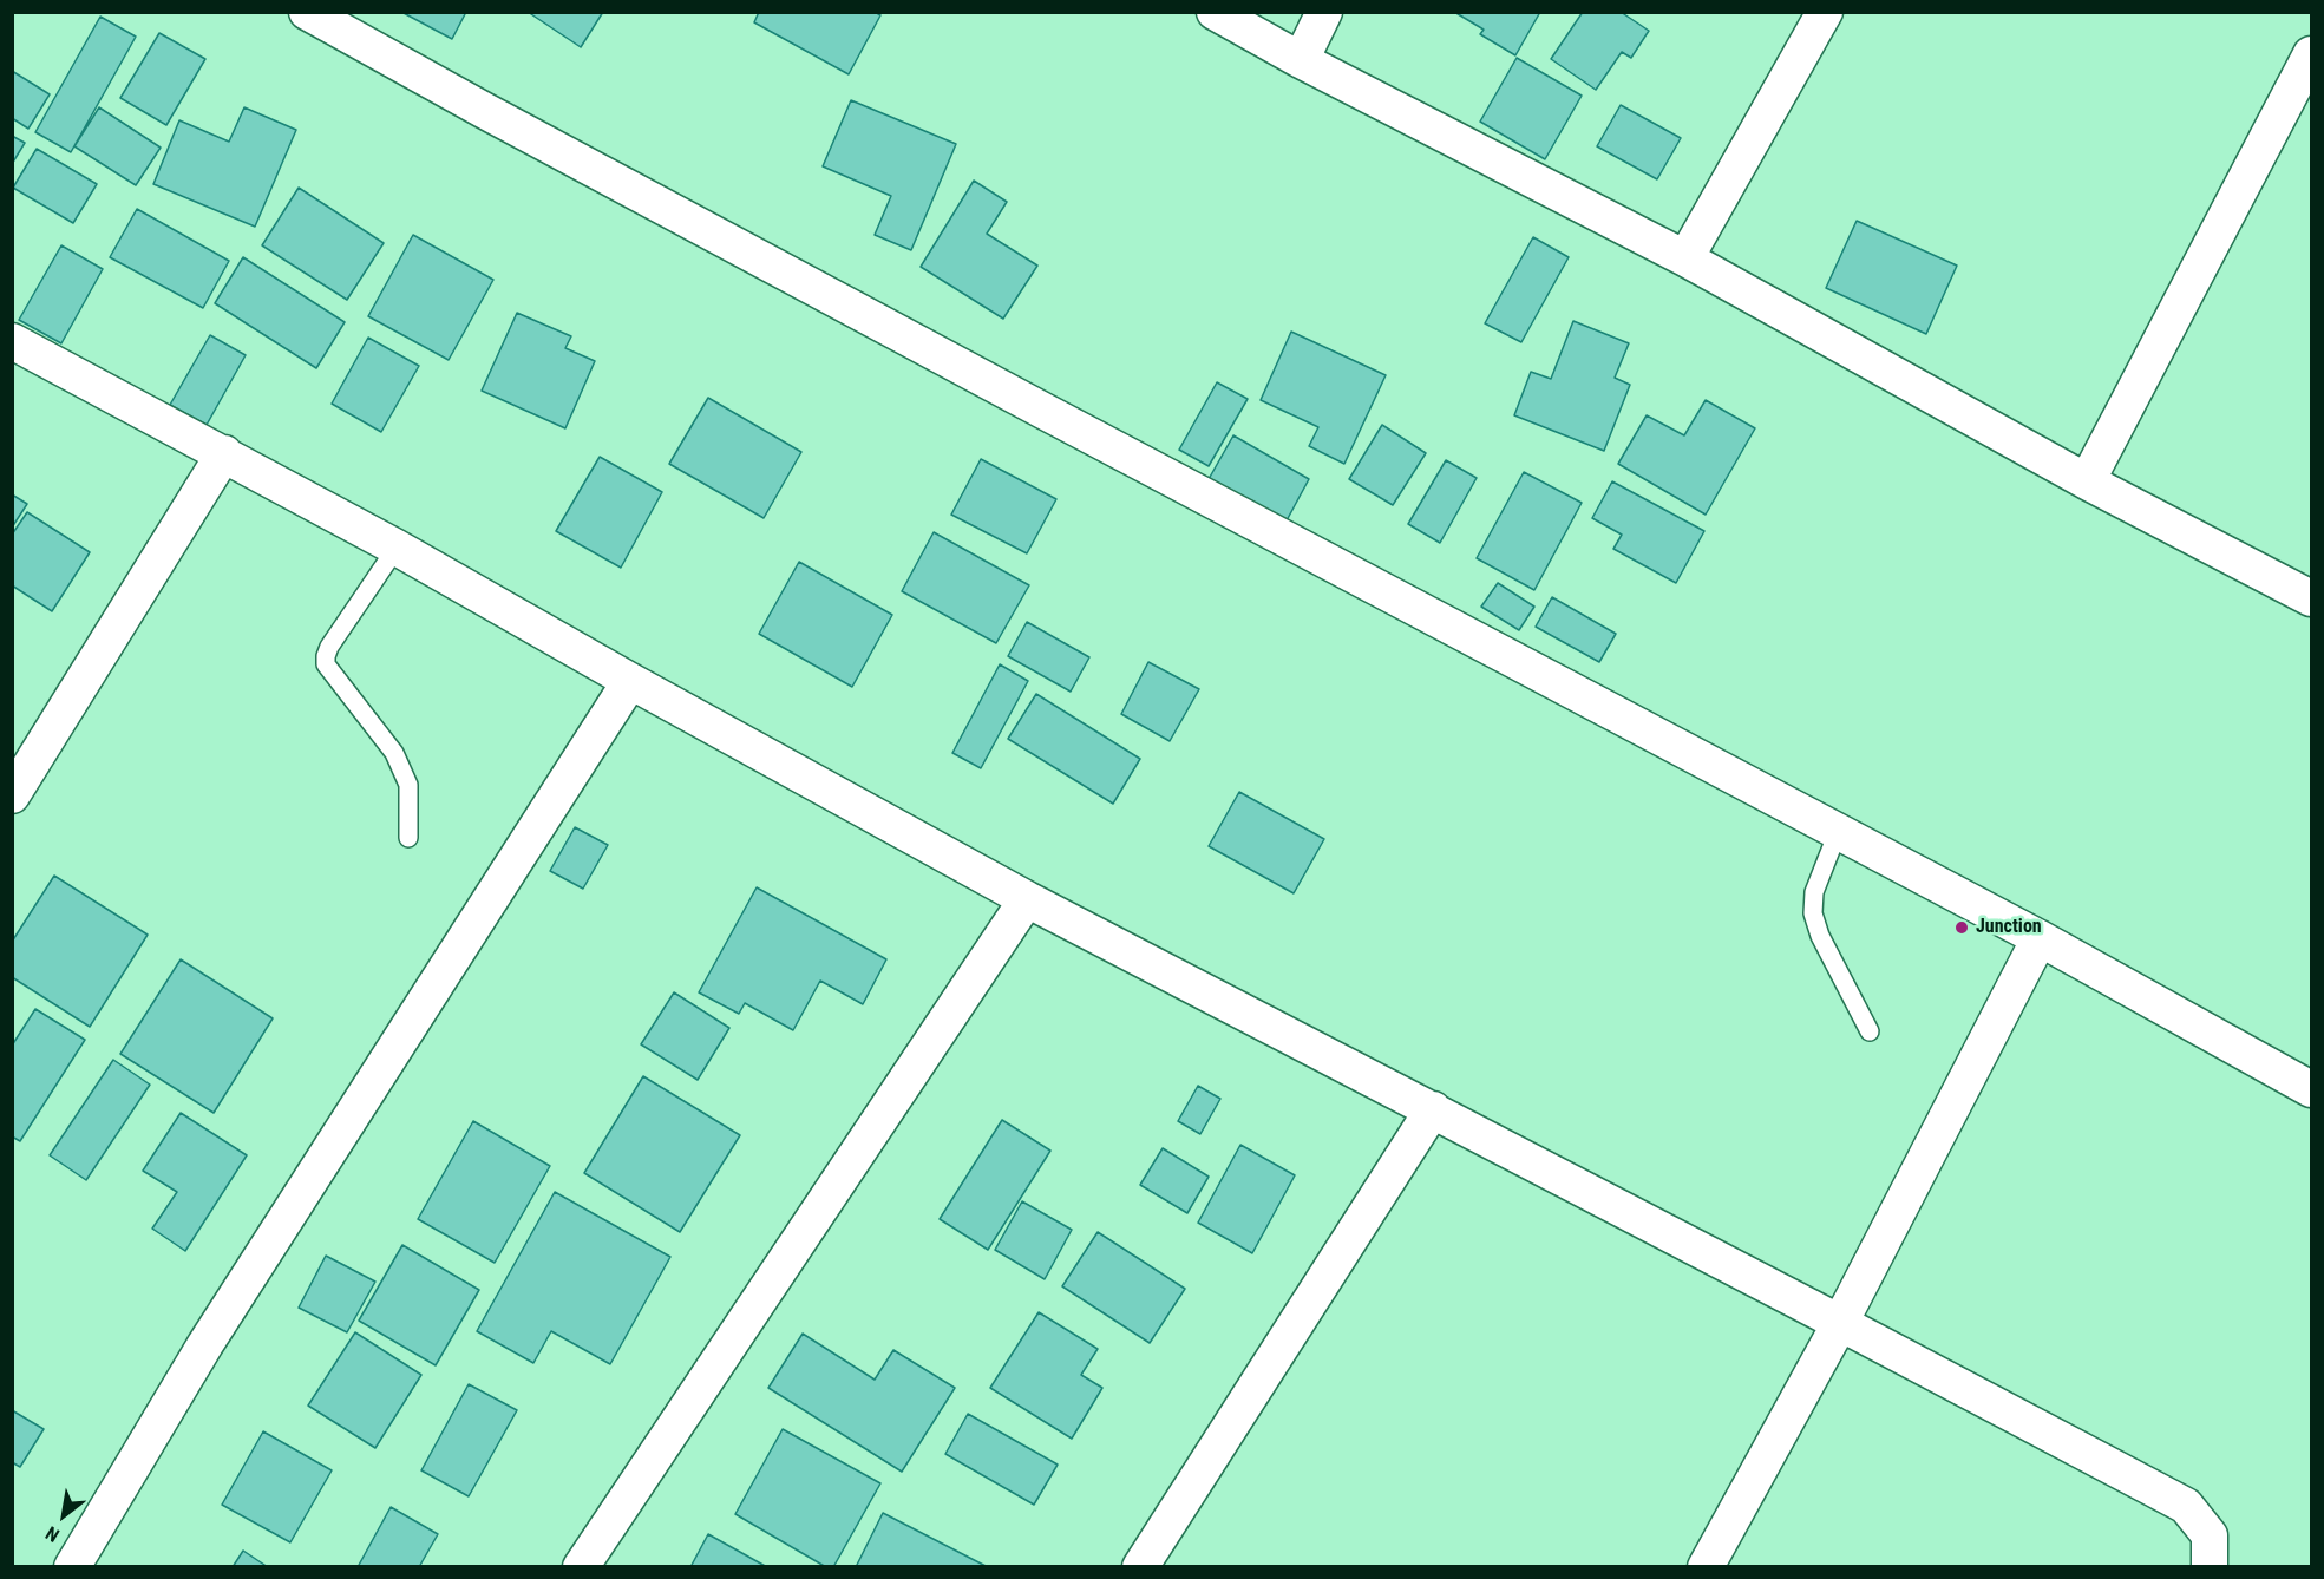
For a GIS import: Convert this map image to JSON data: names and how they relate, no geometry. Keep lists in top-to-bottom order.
{
  "places": ["Junction"],
  "north": "bottom left"
}
